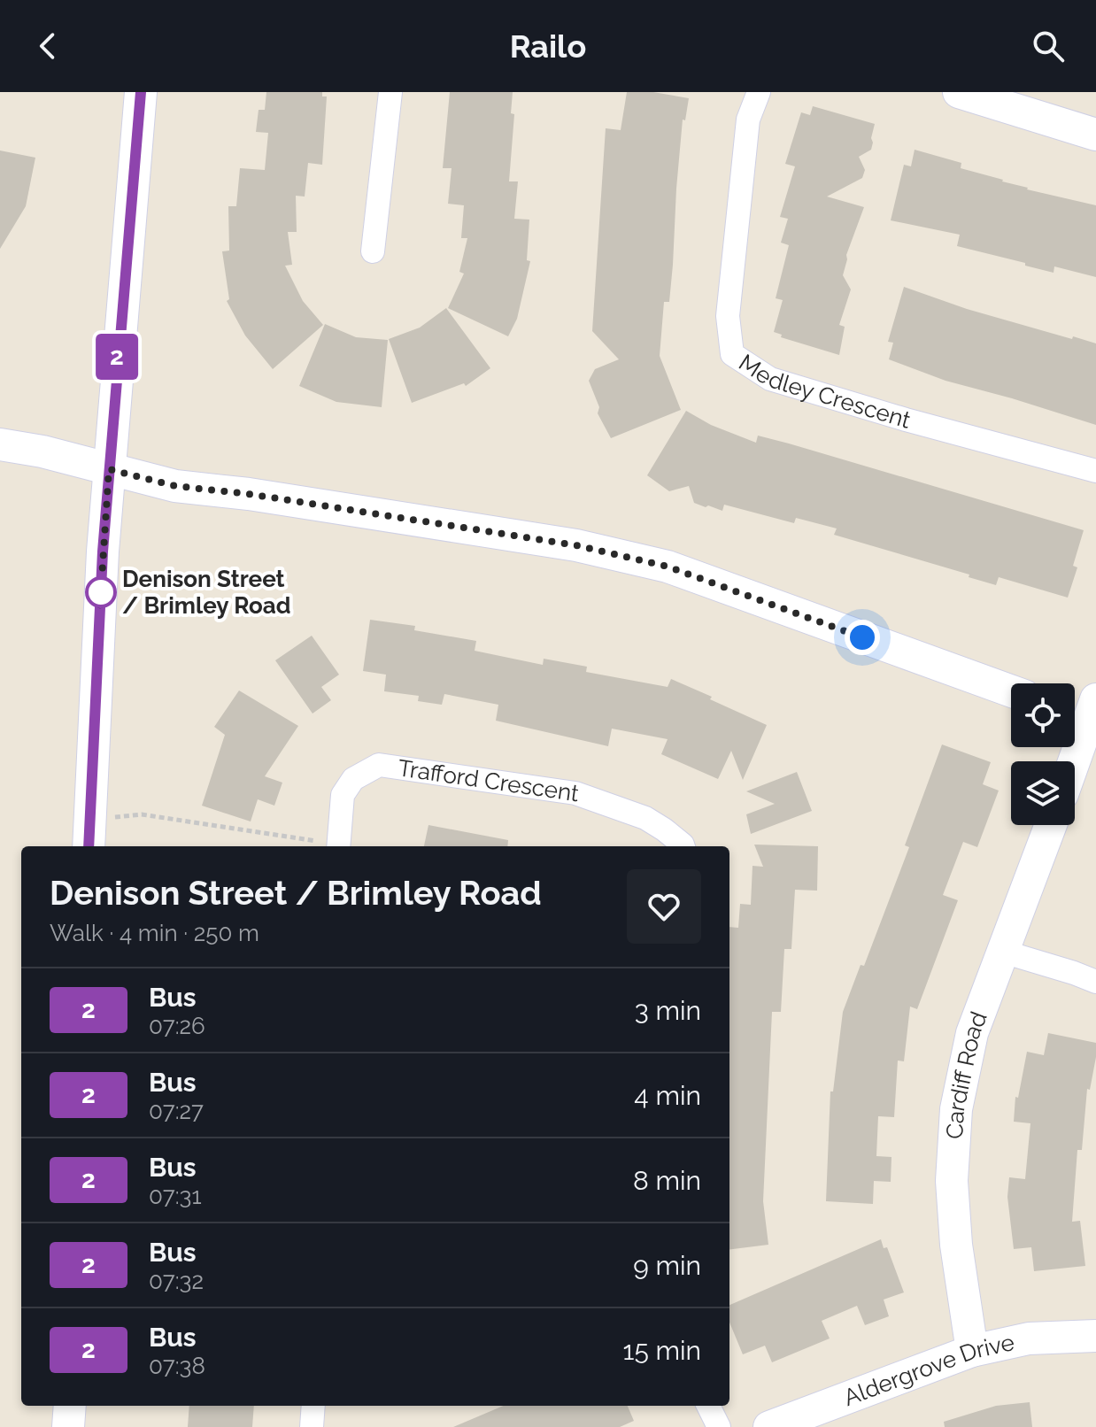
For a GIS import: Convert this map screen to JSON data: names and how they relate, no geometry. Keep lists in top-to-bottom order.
{
  "streets": {
    "street": [
      "Medley Crescent",
      "Trafford Crescent",
      "Cardiff Road",
      "Aldergrove Drive"
    ]
  },
  "crossings": [
    ["Cardiff Road", "Aldergrove Drive"]
  ],
  "places": ["Denison Street / Brimley Road"],
  "lines": ["bus line 2"],
  "page": {
    "header": "Railo",
    "on_map": "2",
    "heading": ["Denison Street / Brimley Road", "Walk · 4 min · 250 m"],
    "list": [
      {
        "mark": "2",
        "name": "Bus",
        "note": "07:26",
        "value": "3 min"
      },
      {
        "mark": "2",
        "name": "Bus",
        "note": "07:27",
        "value": "4 min"
      },
      {
        "mark": "2",
        "name": "Bus",
        "note": "07:31",
        "value": "8 min"
      },
      {
        "mark": "2",
        "name": "Bus",
        "note": "07:32",
        "value": "9 min"
      },
      {
        "mark": "2",
        "name": "Bus",
        "note": "07:38",
        "value": "15 min"
      }
    ]
  }
}
